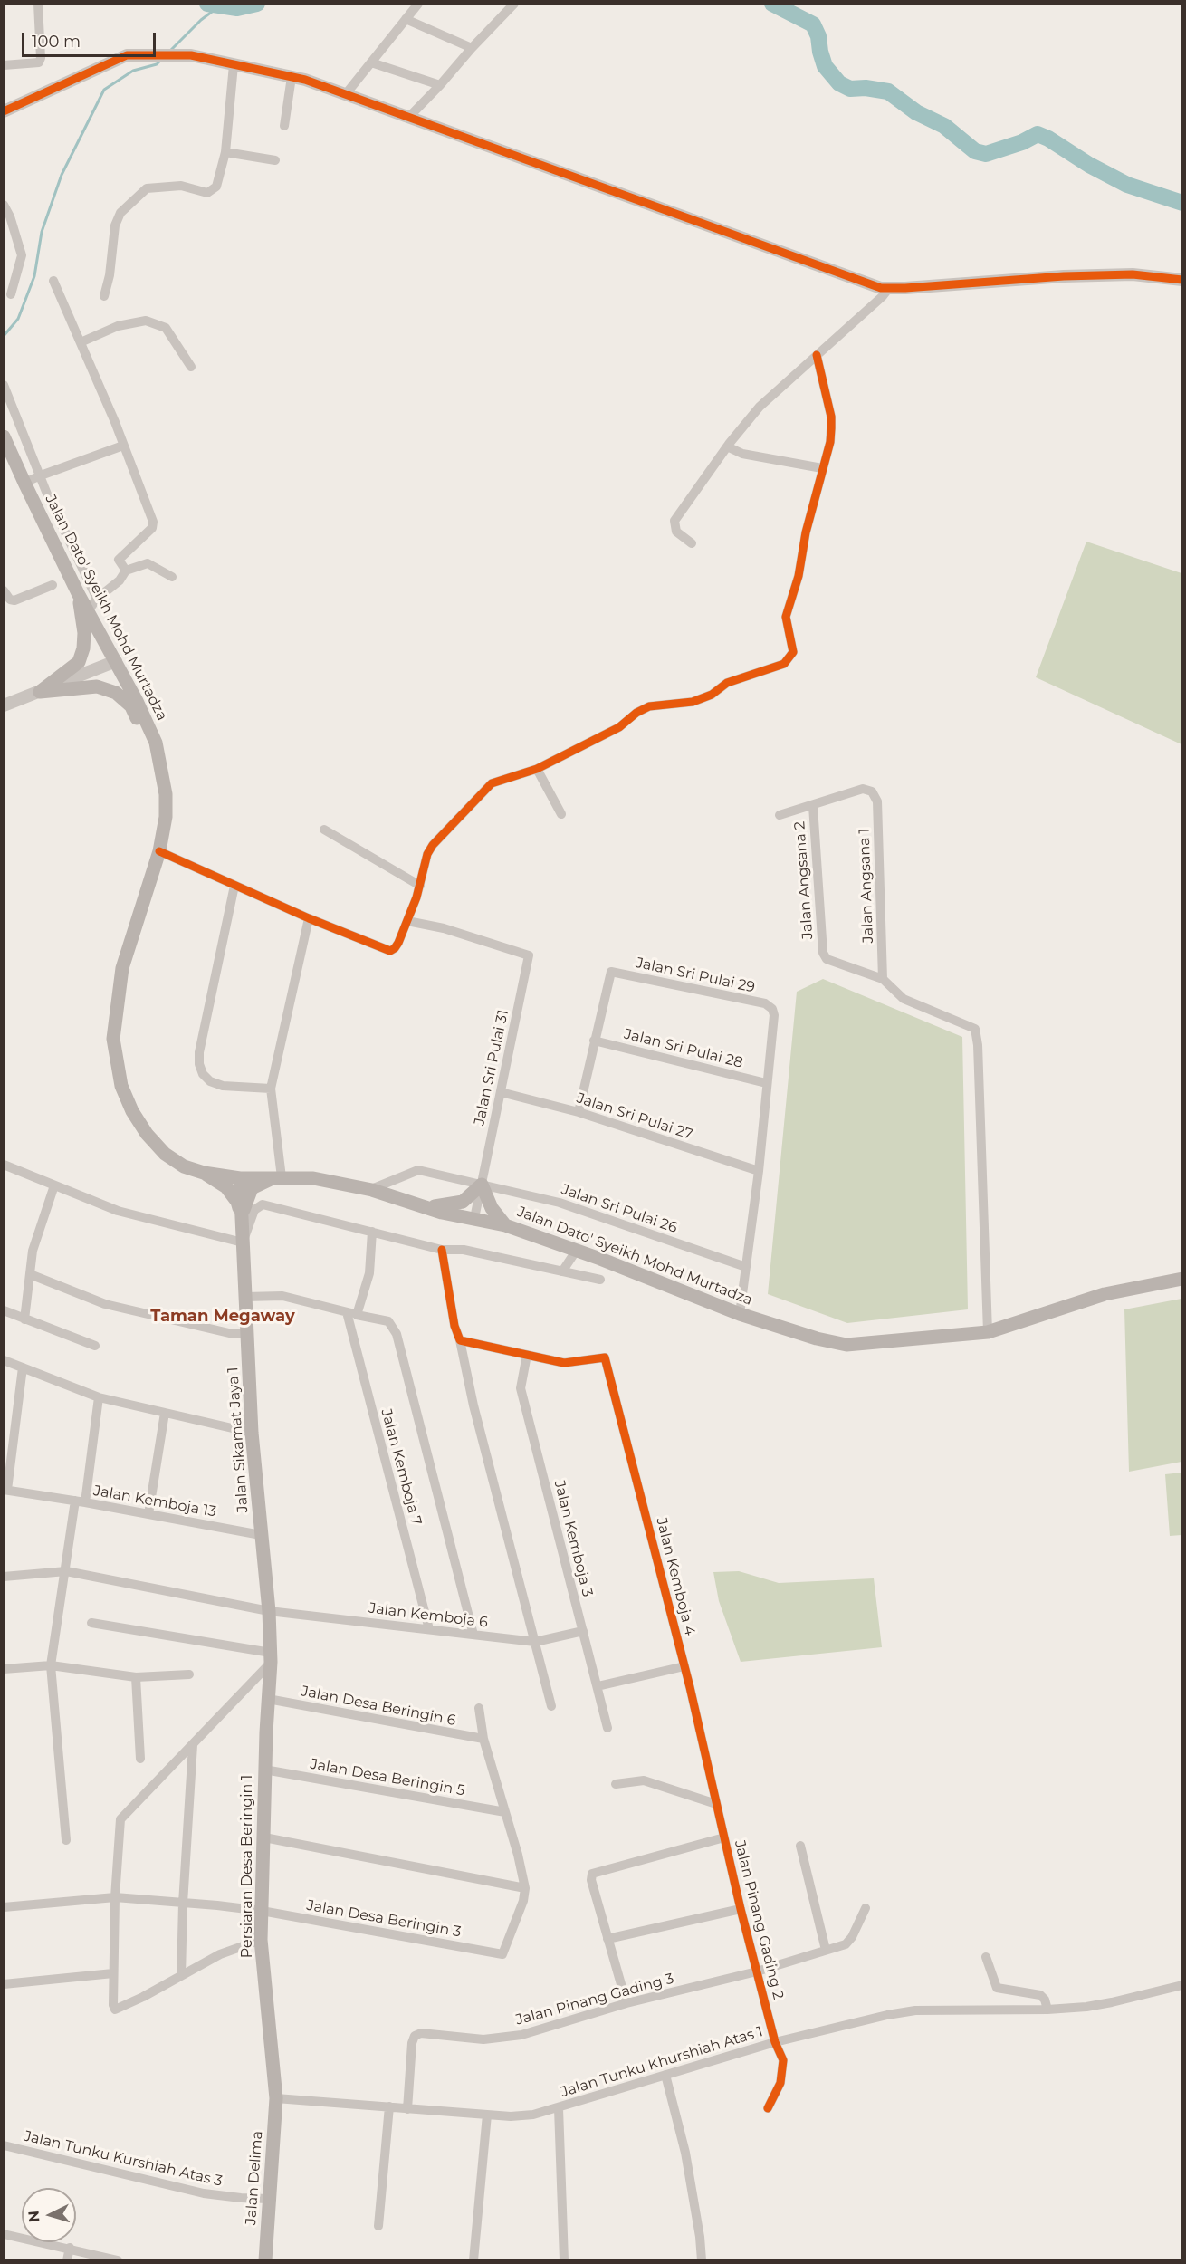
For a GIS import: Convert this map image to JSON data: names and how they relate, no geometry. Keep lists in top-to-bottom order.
{
  "streets": {
    "main road": [
      "Jalan Dato' Syeikh Mohd Murtadza",
      "Jalan Sikamat Jaya 1",
      "Persiaran Desa Beringin 1",
      "Jalan Delima"
    ],
    "street": [
      "Jalan Angsana 2",
      "Jalan Angsana 1",
      "Jalan Sri Pulai 29",
      "Jalan Sri Pulai 28",
      "Jalan Sri Pulai 31",
      "Jalan Sri Pulai 27",
      "Jalan Sri Pulai 26",
      "Jalan Kemboja 7",
      "Jalan Kemboja 13",
      "Jalan Kemboja 3",
      "Jalan Kemboja 4",
      "Jalan Kemboja 6",
      "Jalan Desa Beringin 6",
      "Jalan Desa Beringin 5",
      "Jalan Desa Beringin 3",
      "Jalan Pinang Gading 2",
      "Jalan Pinang Gading 3",
      "Jalan Tunku Khurshiah Atas 1",
      "Jalan Tunku Kurshiah Atas 3"
    ]
  },
  "crossings": [
    ["Jalan Dato' Syeikh Mohd Murtadza", "Jalan Sri Pulai 31"],
    ["Jalan Dato' Syeikh Mohd Murtadza", "Jalan Sri Pulai 26"],
    ["Jalan Dato' Syeikh Mohd Murtadza", "Jalan Sikamat Jaya 1"],
    ["Jalan Angsana 2", "Jalan Angsana 1"],
    ["Jalan Sri Pulai 29", "Jalan Sri Pulai 28"],
    ["Jalan Sri Pulai 31", "Jalan Sri Pulai 27"],
    ["Jalan Sri Pulai 31", "Jalan Sri Pulai 26"],
    ["Jalan Sikamat Jaya 1", "Jalan Kemboja 13"],
    ["Jalan Sikamat Jaya 1", "Jalan Kemboja 6"],
    ["Jalan Sikamat Jaya 1", "Jalan Desa Beringin 6"],
    ["Jalan Sikamat Jaya 1", "Persiaran Desa Beringin 1"],
    ["Jalan Kemboja 7", "Jalan Kemboja 6"],
    ["Jalan Kemboja 3", "Jalan Kemboja 4"],
    ["Jalan Kemboja 3", "Jalan Kemboja 6"],
    ["Jalan Kemboja 4", "Jalan Pinang Gading 2"],
    ["Jalan Desa Beringin 6", "Persiaran Desa Beringin 1"],
    ["Jalan Desa Beringin 5", "Persiaran Desa Beringin 1"],
    ["Persiaran Desa Beringin 1", "Jalan Desa Beringin 3"],
    ["Persiaran Desa Beringin 1", "Jalan Tunku Khurshiah Atas 1"],
    ["Persiaran Desa Beringin 1", "Jalan Delima"],
    ["Jalan Pinang Gading 2", "Jalan Pinang Gading 3"],
    ["Jalan Pinang Gading 2", "Jalan Tunku Khurshiah Atas 1"],
    ["Jalan Pinang Gading 3", "Jalan Tunku Khurshiah Atas 1"],
    ["Jalan Tunku Khurshiah Atas 1", "Jalan Delima"],
    ["Jalan Tunku Kurshiah Atas 3", "Jalan Delima"]
  ],
  "districts": ["Taman Megaway"],
  "scale_bar": "100 m",
  "north": "left"
}
